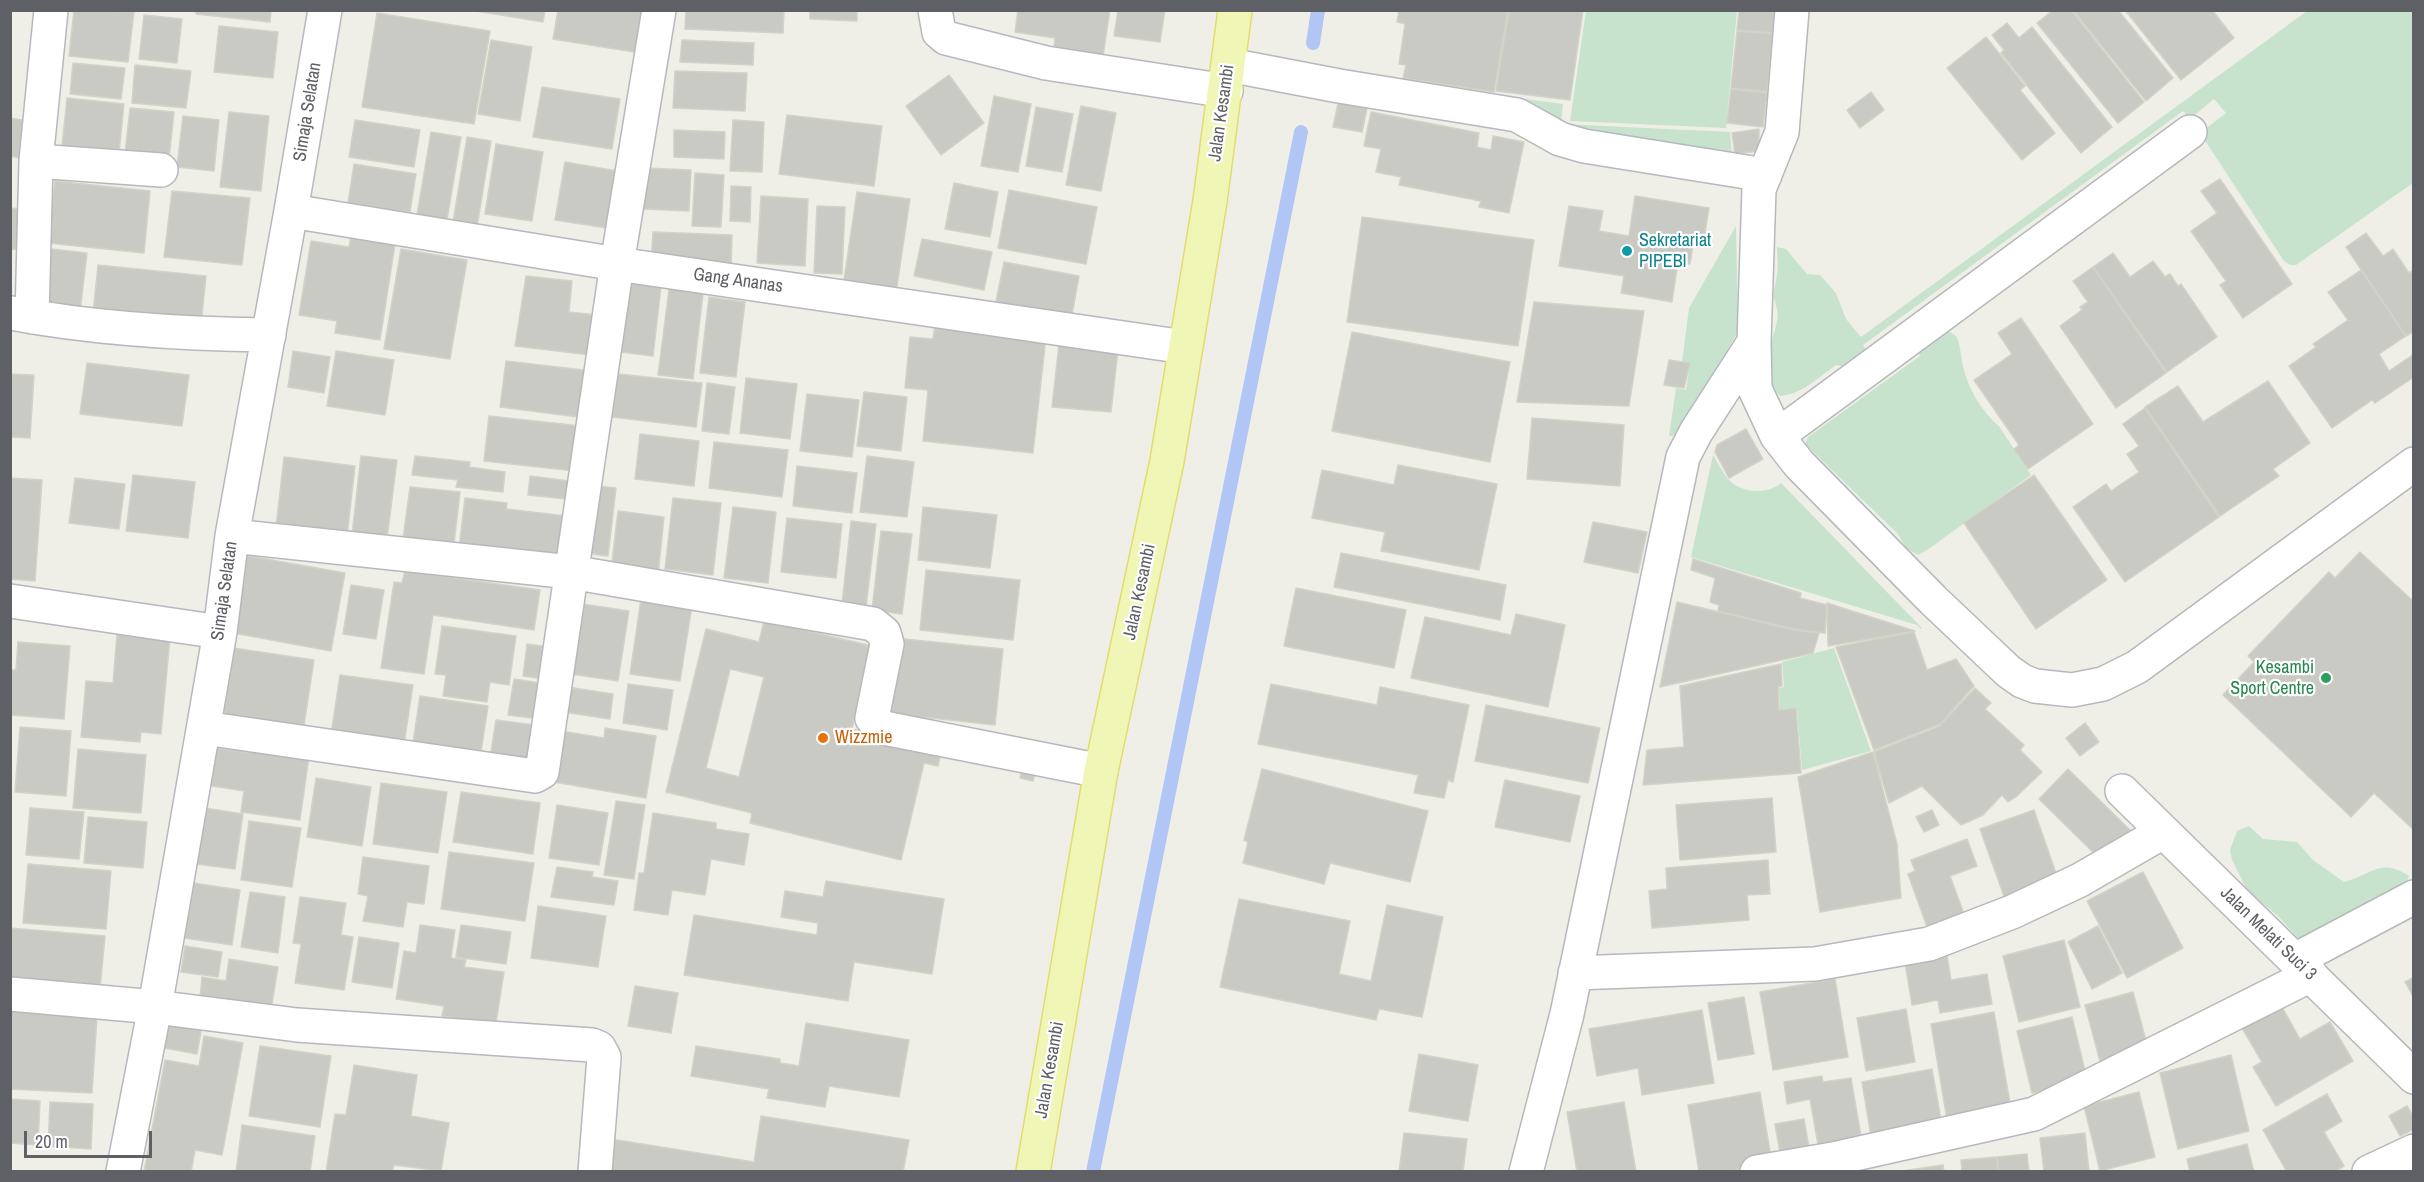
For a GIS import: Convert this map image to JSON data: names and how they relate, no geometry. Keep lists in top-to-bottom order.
{
  "streets": {
    "main road": ["Jalan Kesambi"],
    "street": ["Simaja Selatan", "Gang Ananas", "Jalan Melati Suci 3"]
  },
  "crossings": [
    ["Simaja Selatan", "Gang Ananas"],
    ["Jalan Kesambi", "Gang Ananas"]
  ],
  "places": ["Sekretariat PIPEBI", "Kesambi Sport Centre", "Wizzmie"],
  "scale_bar": "20 m"
}
